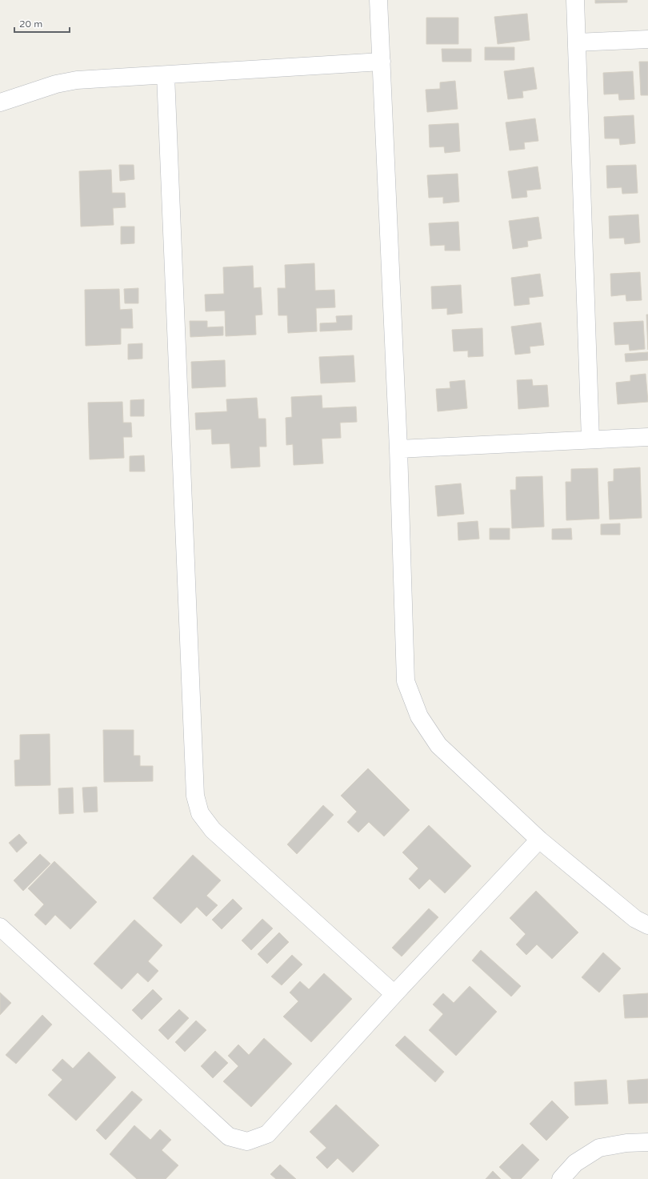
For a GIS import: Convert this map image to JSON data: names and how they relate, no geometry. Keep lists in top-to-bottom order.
{
  "scale_bar": "20 m"
}
